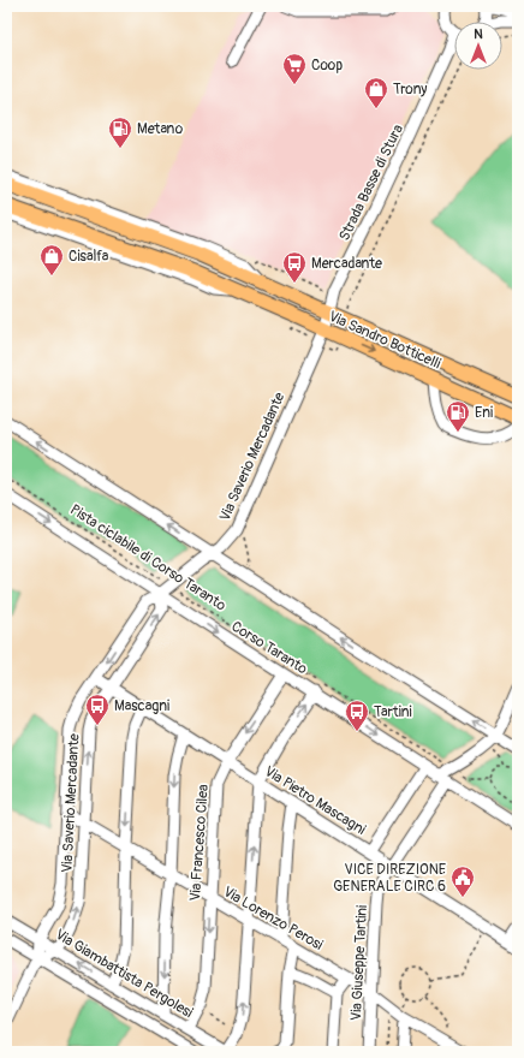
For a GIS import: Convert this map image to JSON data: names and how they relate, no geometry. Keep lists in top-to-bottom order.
{
  "streets": {
    "main road": ["Via Sandro Botticelli"],
    "street": [
      "Strada Basse di Stura",
      "Via Saverio Mercadante",
      "Corso Taranto",
      "Via Pietro Mascagni",
      "Via Francesco Cilea",
      "Via Lorenzo Perosi",
      "Via Giuseppe Tartini",
      "Via Giambattista Pergolesi"
    ],
    "path": ["Pista ciclabile di Corso Taranto"]
  },
  "crossings": [
    ["Strada Basse di Stura", "Via Sandro Botticelli"],
    ["Strada Basse di Stura", "Via Saverio Mercadante"],
    ["Via Sandro Botticelli", "Via Saverio Mercadante"],
    ["Via Saverio Mercadante", "Pista ciclabile di Corso Taranto"],
    ["Via Saverio Mercadante", "Corso Taranto"],
    ["Via Saverio Mercadante", "Via Pietro Mascagni"],
    ["Via Saverio Mercadante", "Via Lorenzo Perosi"],
    ["Via Saverio Mercadante", "Via Giambattista Pergolesi"],
    ["Pista ciclabile di Corso Taranto", "Via Giuseppe Tartini"],
    ["Corso Taranto", "Via Francesco Cilea"],
    ["Corso Taranto", "Via Giuseppe Tartini"],
    ["Via Pietro Mascagni", "Via Francesco Cilea"],
    ["Via Pietro Mascagni", "Via Giuseppe Tartini"],
    ["Via Francesco Cilea", "Via Lorenzo Perosi"],
    ["Via Francesco Cilea", "Via Giambattista Pergolesi"],
    ["Via Lorenzo Perosi", "Via Giuseppe Tartini"]
  ],
  "places": {
    "supermarket": ["Coop"],
    "shop": ["Trony", "Cisalfa"],
    "fuel station": ["Metano", "Eni"],
    "bus stop": ["Mercadante", "Mascagni", "Tartini"],
    "public building": ["VICE DIREZIONE GENERALE CIRC 6"]
  },
  "north": "top"
}
